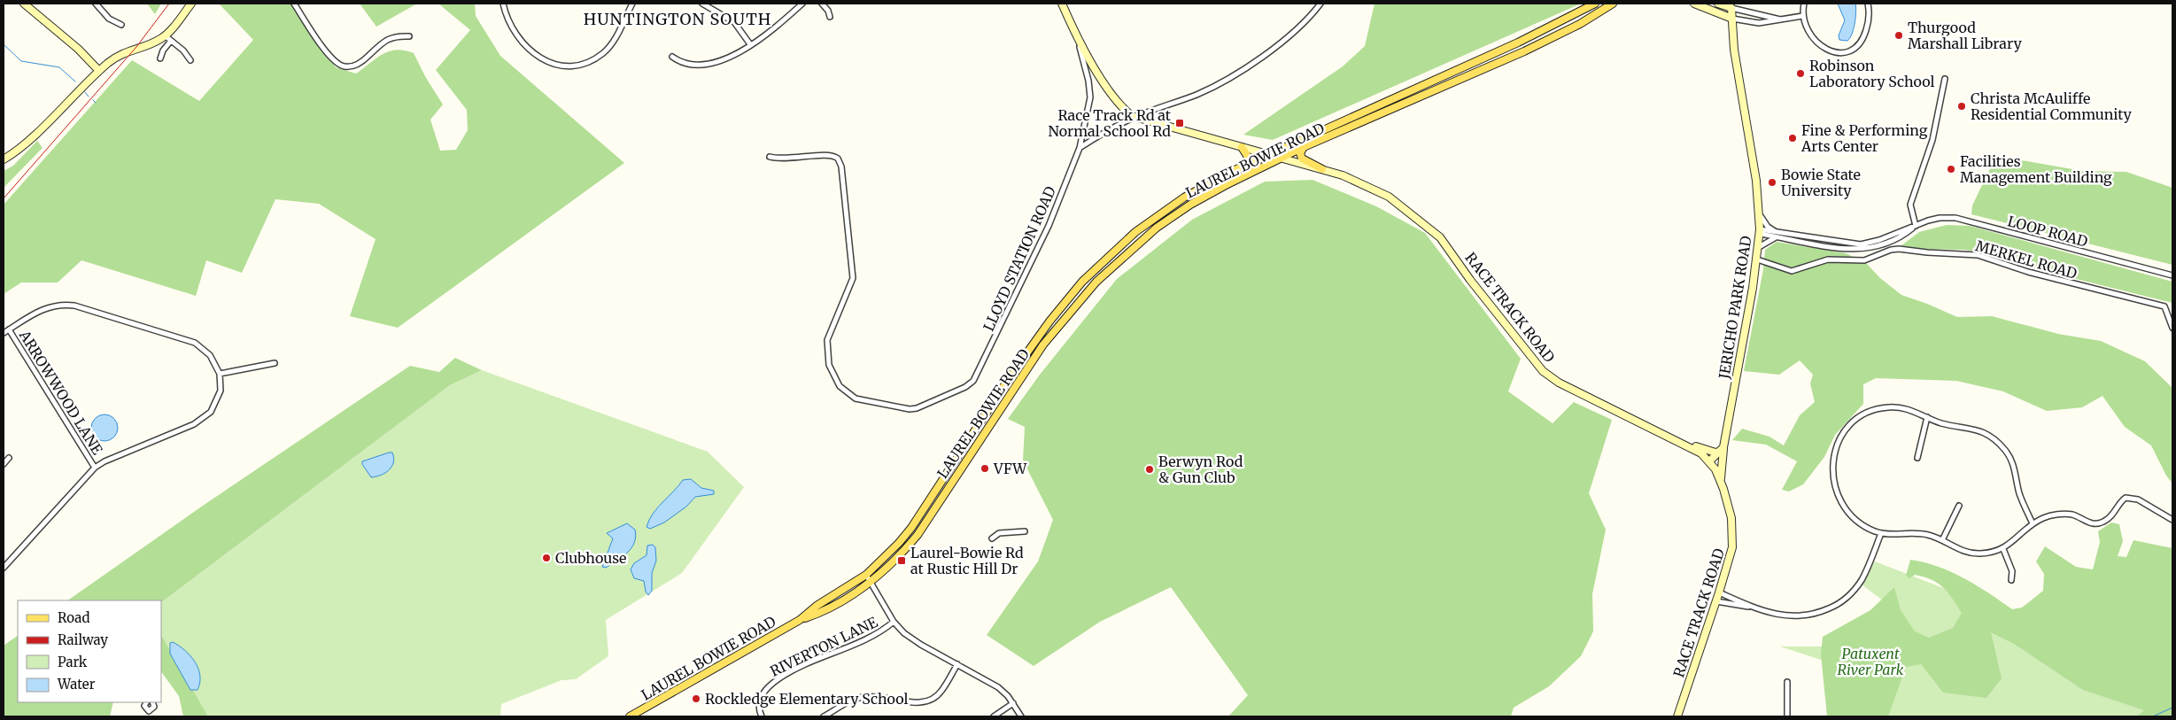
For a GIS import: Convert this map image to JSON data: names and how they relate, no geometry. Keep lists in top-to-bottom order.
{
  "streets": {
    "main road": ["LAUREL BOWIE ROAD"],
    "street": [
      "LOOP ROAD",
      "LLOYD STATION ROAD",
      "MERKEL ROAD",
      "RACE TRACK ROAD",
      "JERICHO PARK ROAD",
      "ARROWWOOD LANE",
      "RIVERTON LANE"
    ]
  },
  "crossings": [
    ["LAUREL BOWIE ROAD", "RACE TRACK ROAD"],
    ["LOOP ROAD", "JERICHO PARK ROAD"],
    ["LLOYD STATION ROAD", "RACE TRACK ROAD"],
    ["MERKEL ROAD", "JERICHO PARK ROAD"],
    ["RACE TRACK ROAD", "JERICHO PARK ROAD"]
  ],
  "districts": ["HUNTINGTON SOUTH"],
  "parks": ["Patuxent River Park"],
  "places": {
    "other": [
      "Thurgood Marshall Library",
      "Robinson Laboratory School",
      "Christa McAuliffe Residential Community",
      "Fine & Performing Arts Center",
      "Facilities Management Building",
      "Bowie State University",
      "VFW",
      "Berwyn Rod & Gun Club",
      "Clubhouse",
      "Rockledge Elementary School"
    ],
    "transit": ["Race Track Rd at Normal School Rd", "Laurel-Bowie Rd at Rustic Hill Dr"]
  },
  "legend": [
    "Road",
    "Railway",
    "Park",
    "Water"
  ]
}
